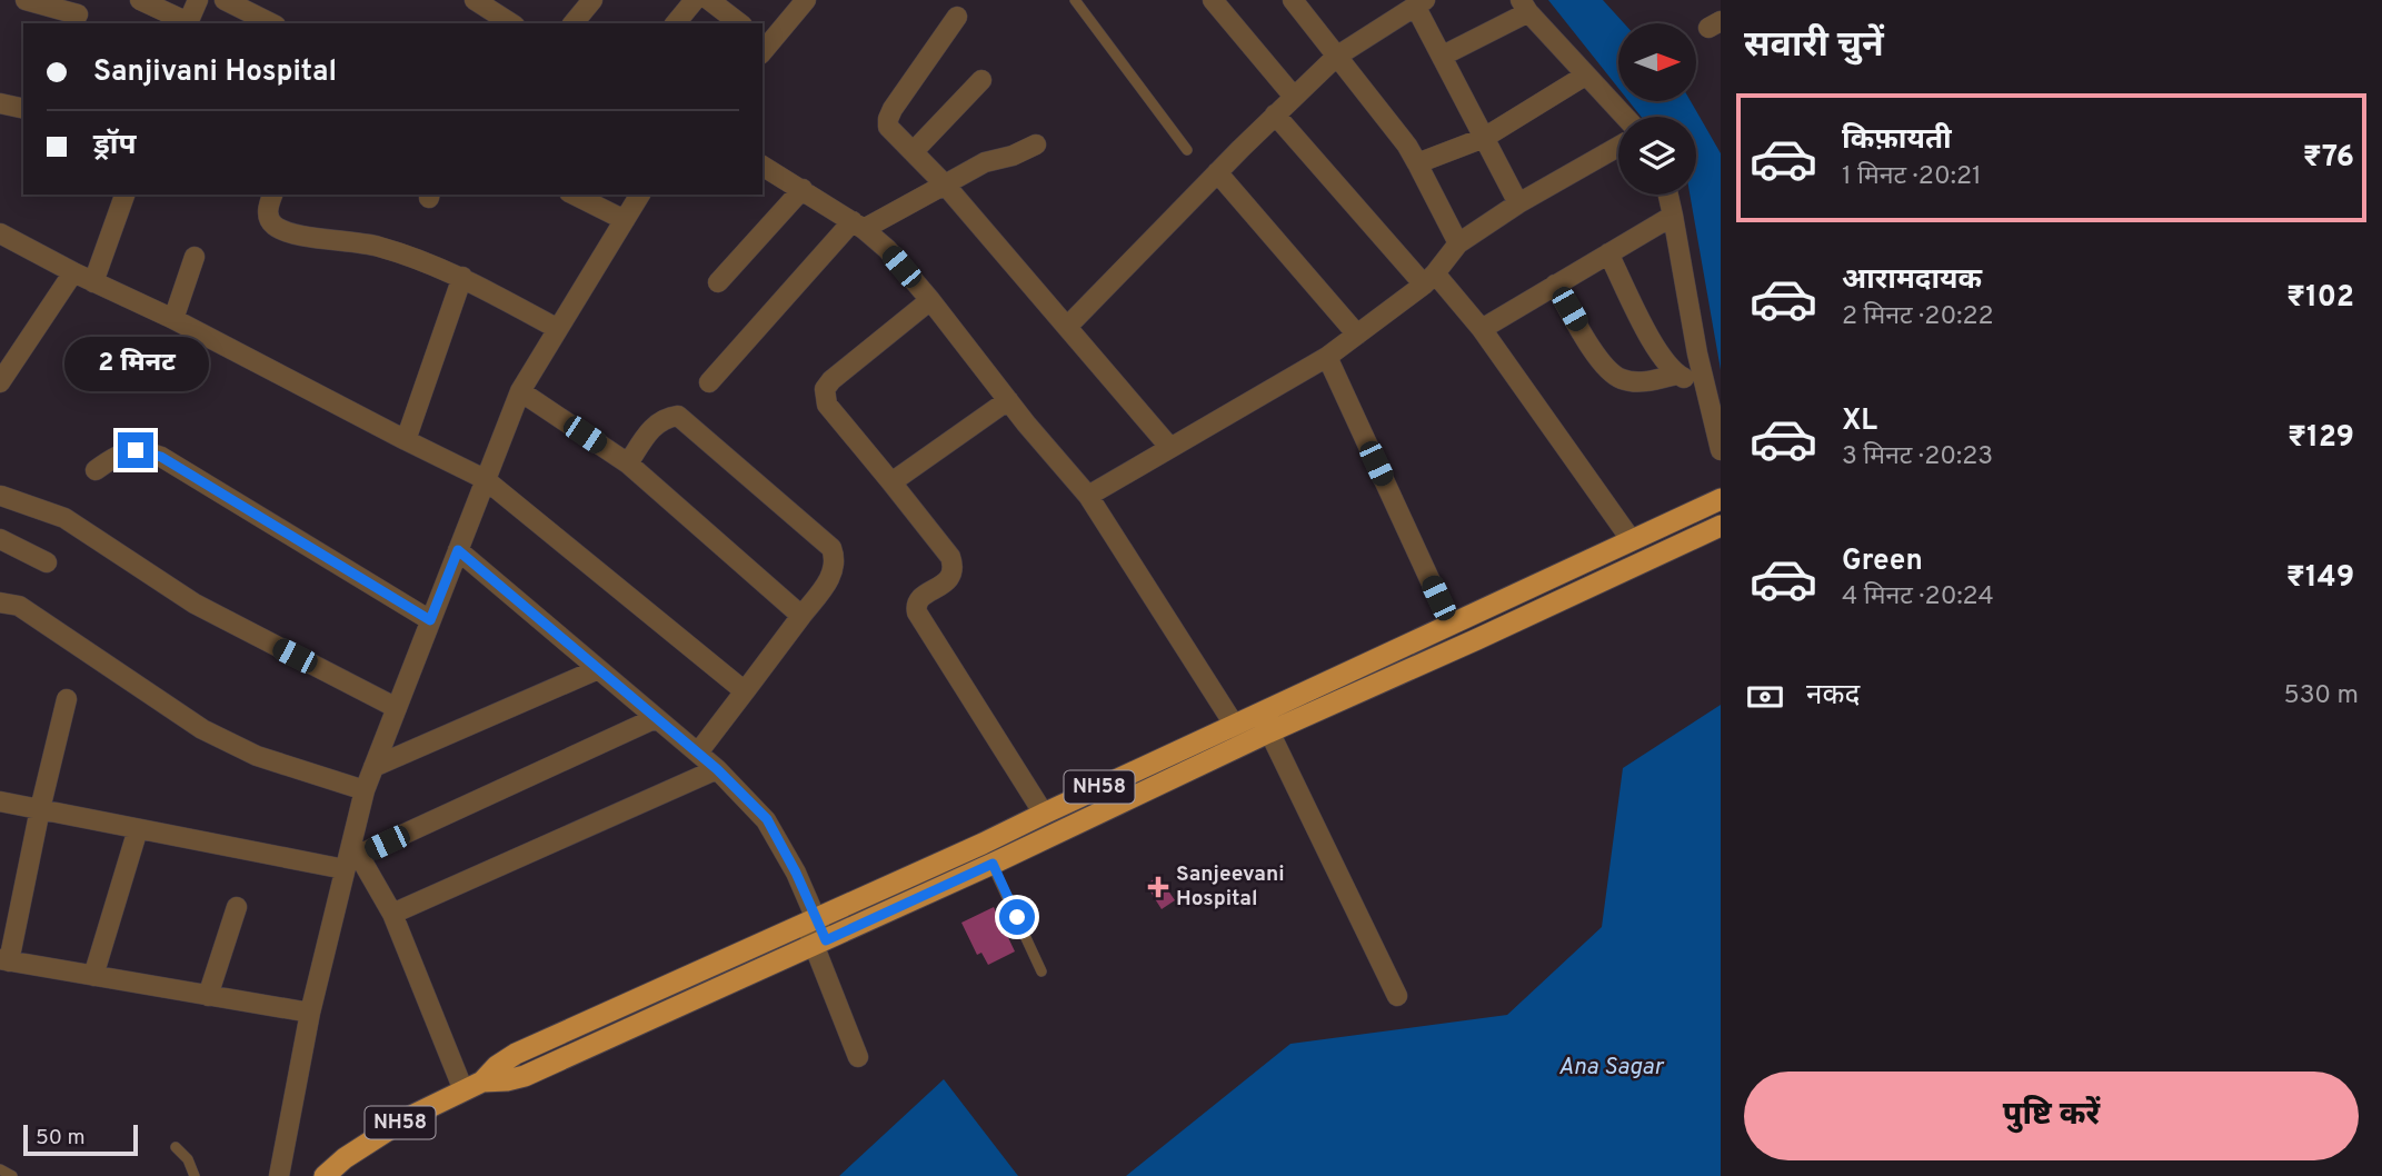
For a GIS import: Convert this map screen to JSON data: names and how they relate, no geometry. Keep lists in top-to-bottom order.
{
  "streets": {
    "highway": ["NH58"]
  },
  "water": ["Ana Sagar"],
  "places": {
    "health": ["Sanjeevani Hospital"]
  },
  "scale_bar": "50 m",
  "north": "right",
  "page": {
    "heading": "सवारी चुनें",
    "banner": ["Sanjivani Hospital", "ड्रॉप"],
    "list": [
      {
        "name": "किफ़ायती",
        "note": "1 मिनट · 20:21",
        "value": "₹76"
      },
      {
        "name": "आरामदायक",
        "note": "2 मिनट · 20:22",
        "value": "₹102"
      },
      {
        "name": "XL",
        "note": "3 मिनट · 20:23",
        "value": "₹129"
      },
      {
        "name": "Green",
        "note": "4 मिनट · 20:24",
        "value": "₹149"
      }
    ],
    "bubble": "2 मिनट",
    "pay": ["नकद", "530 m"],
    "buttons": "पुष्टि करें",
    "scale": "50 m"
  }
}
